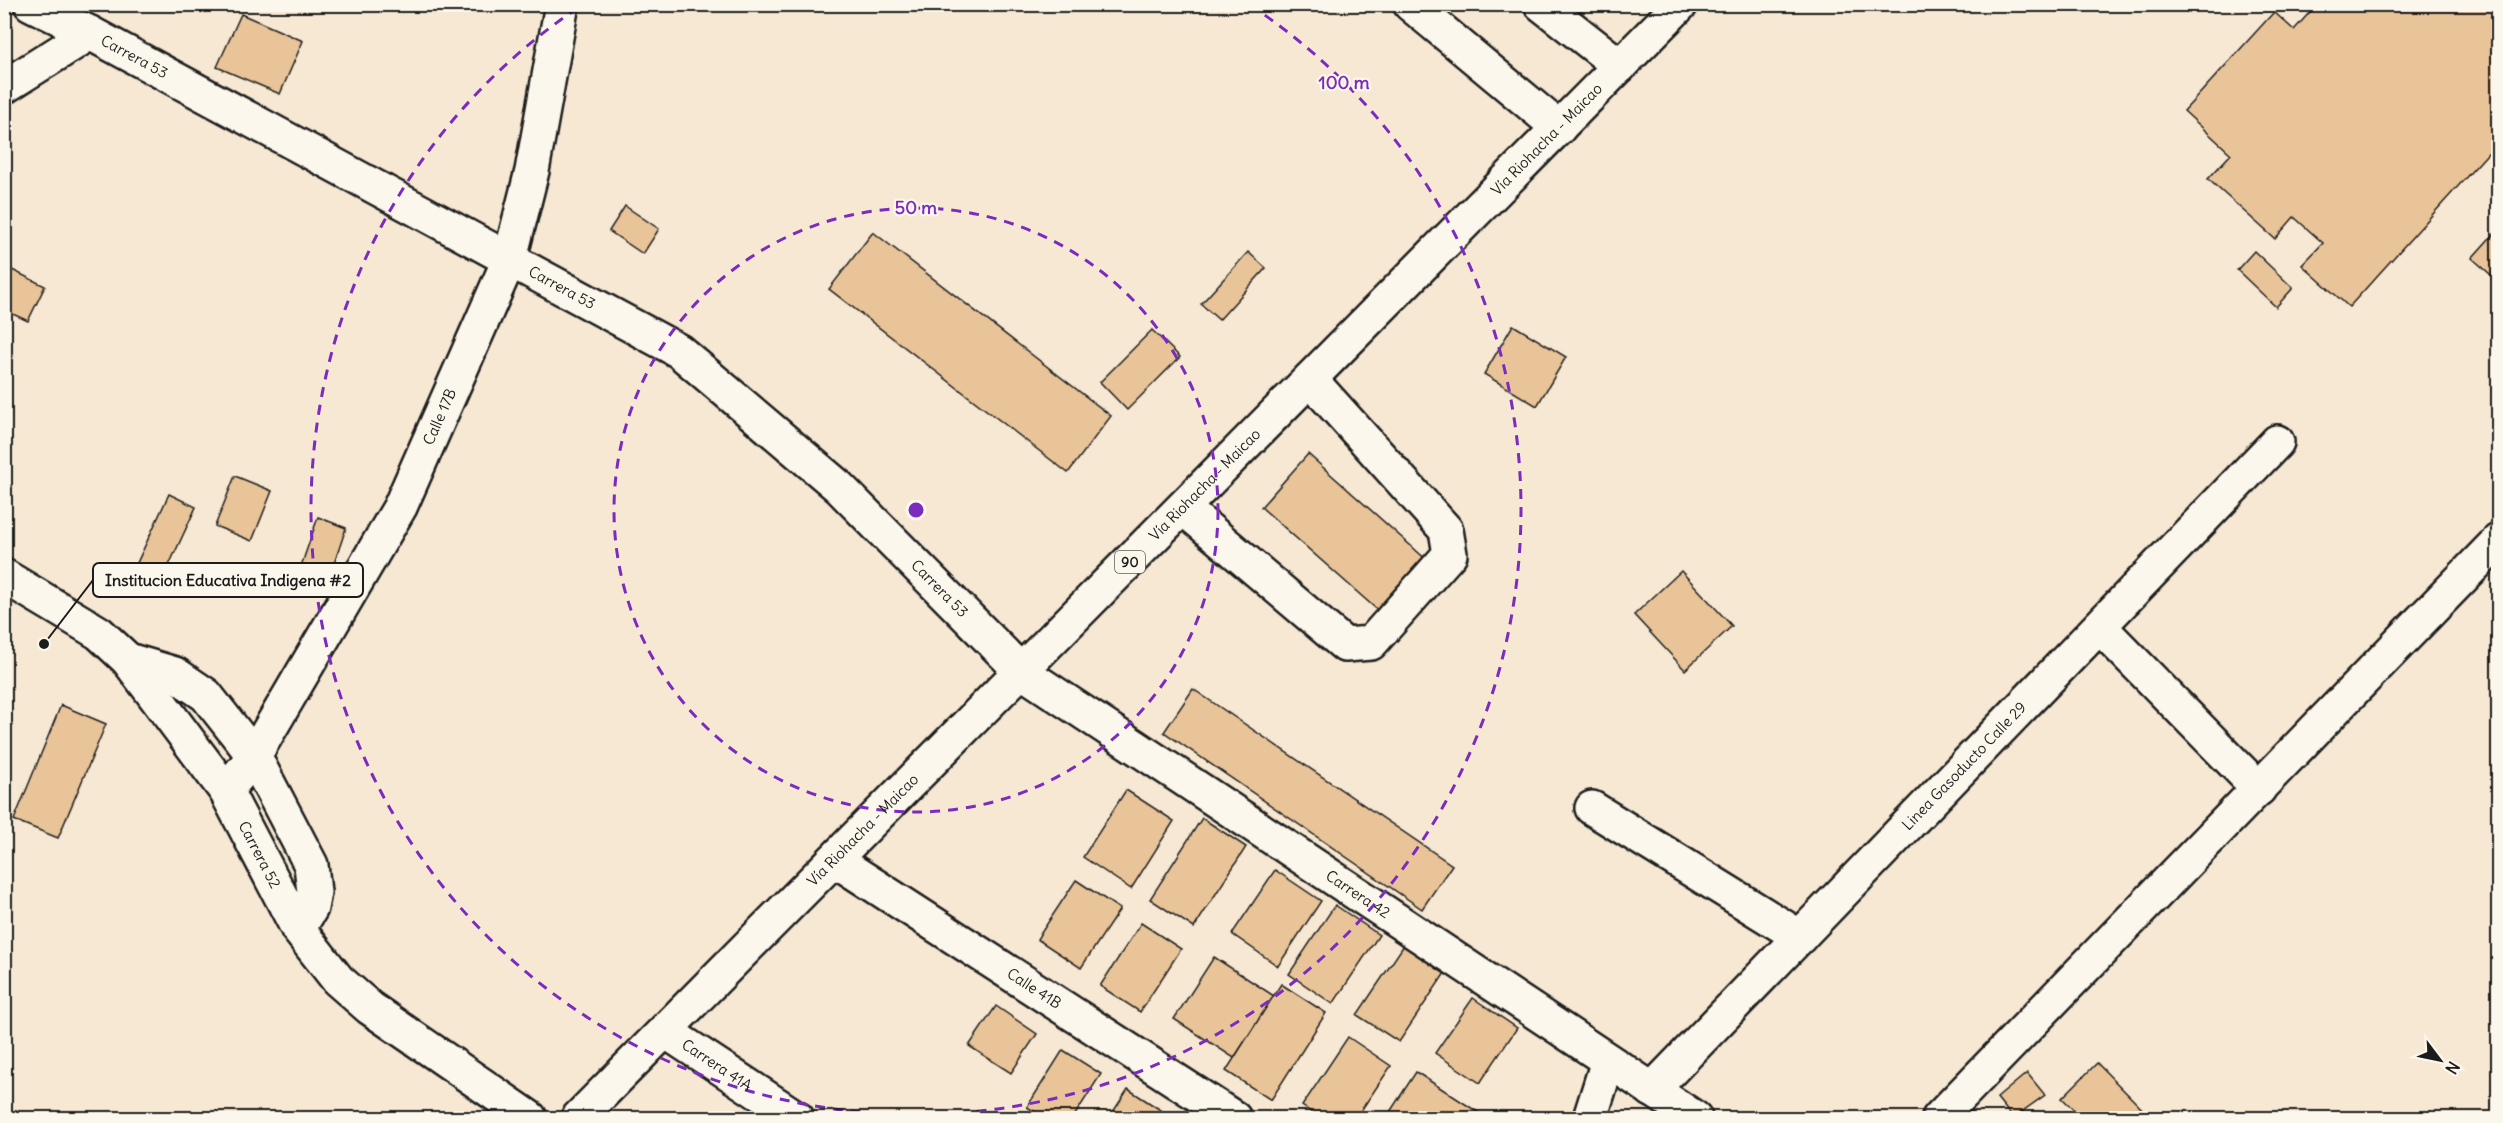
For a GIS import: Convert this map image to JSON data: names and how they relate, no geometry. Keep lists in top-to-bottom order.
{
  "streets": {
    "main road": [
      "Carrera 53",
      "Vía Riohacha - Maicao",
      "Calle 17B",
      "90",
      "Linea Gasoducto Calle 29",
      "Carrera 52",
      "Carrera 42",
      "Calle 41B",
      "Carrera 41A"
    ]
  },
  "crossings": [
    ["Carrera 53", "Vía Riohacha - Maicao"],
    ["Carrera 53", "Calle 17B"],
    ["Carrera 53", "Carrera 42"],
    ["Vía Riohacha - Maicao", "Carrera 42"],
    ["Vía Riohacha - Maicao", "Calle 41B"],
    ["Vía Riohacha - Maicao", "Carrera 41A"],
    ["Calle 17B", "Carrera 52"],
    ["Linea Gasoducto Calle 29", "Carrera 42"]
  ],
  "places": ["Institucion Educativa Indigena #2"],
  "north": "bottom right",
  "rings": ["100 m", "50 m"]
}
